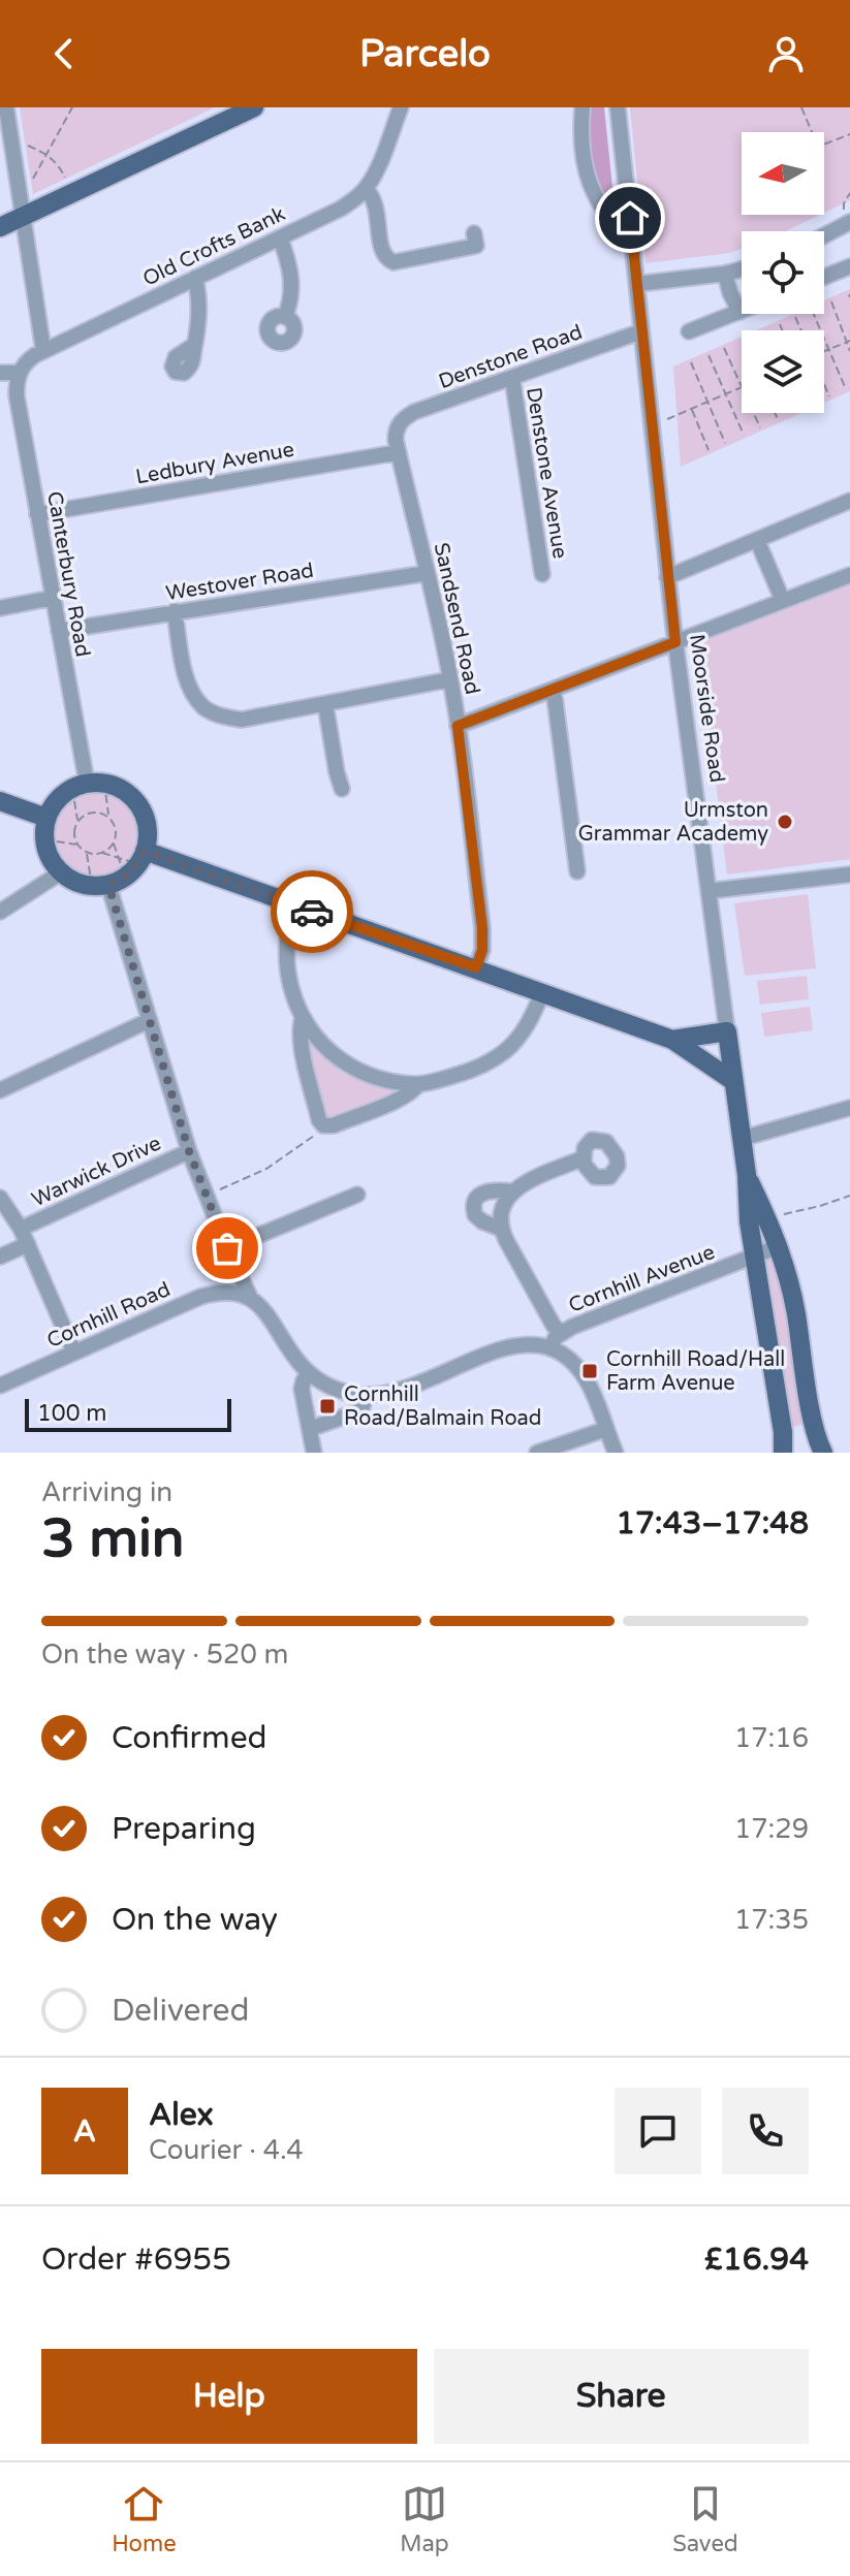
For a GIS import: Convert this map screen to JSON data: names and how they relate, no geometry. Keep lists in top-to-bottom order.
{
  "streets": {
    "main road": ["Moorside Road"],
    "street": [
      "Old Crofts Bank",
      "Denstone Road",
      "Ledbury Avenue",
      "Denstone Avenue",
      "Canterbury Road",
      "Westover Road",
      "Sandsend Road",
      "Warwick Drive",
      "Cornhill Avenue",
      "Cornhill Road"
    ]
  },
  "crossings": [
    ["Old Crofts Bank", "Canterbury Road"],
    ["Denstone Road", "Denstone Avenue"],
    ["Denstone Road", "Sandsend Road"],
    ["Denstone Road", "Moorside Road"],
    ["Ledbury Avenue", "Canterbury Road"],
    ["Ledbury Avenue", "Sandsend Road"],
    ["Canterbury Road", "Westover Road"],
    ["Westover Road", "Sandsend Road"],
    ["Moorside Road", "Cornhill Avenue"]
  ],
  "places": {
    "other": ["Urmston Grammar Academy"],
    "transit": ["Cornhill Road/Hall Farm Avenue", "Cornhill Road/Balmain Road"]
  },
  "scale_bar": "100 m",
  "north": "left",
  "page": {
    "header": "Parcelo",
    "scale": "100 m",
    "heading": ["3 min", "Arriving in", "17:43–17:48"],
    "panel": [
      "Alex",
      "Courier · 4.4",
      "Order #6955",
      "£16.94"
    ],
    "bar": "On the way · 520 m",
    "list": [
      ["Confirmed", "17:16"],
      ["Preparing", "17:29"],
      ["On the way", "17:35"],
      "Delivered"
    ],
    "round": "A",
    "buttons": ["Help", "Share"],
    "tabs": ["Home", "Map", "Saved"]
  }
}
